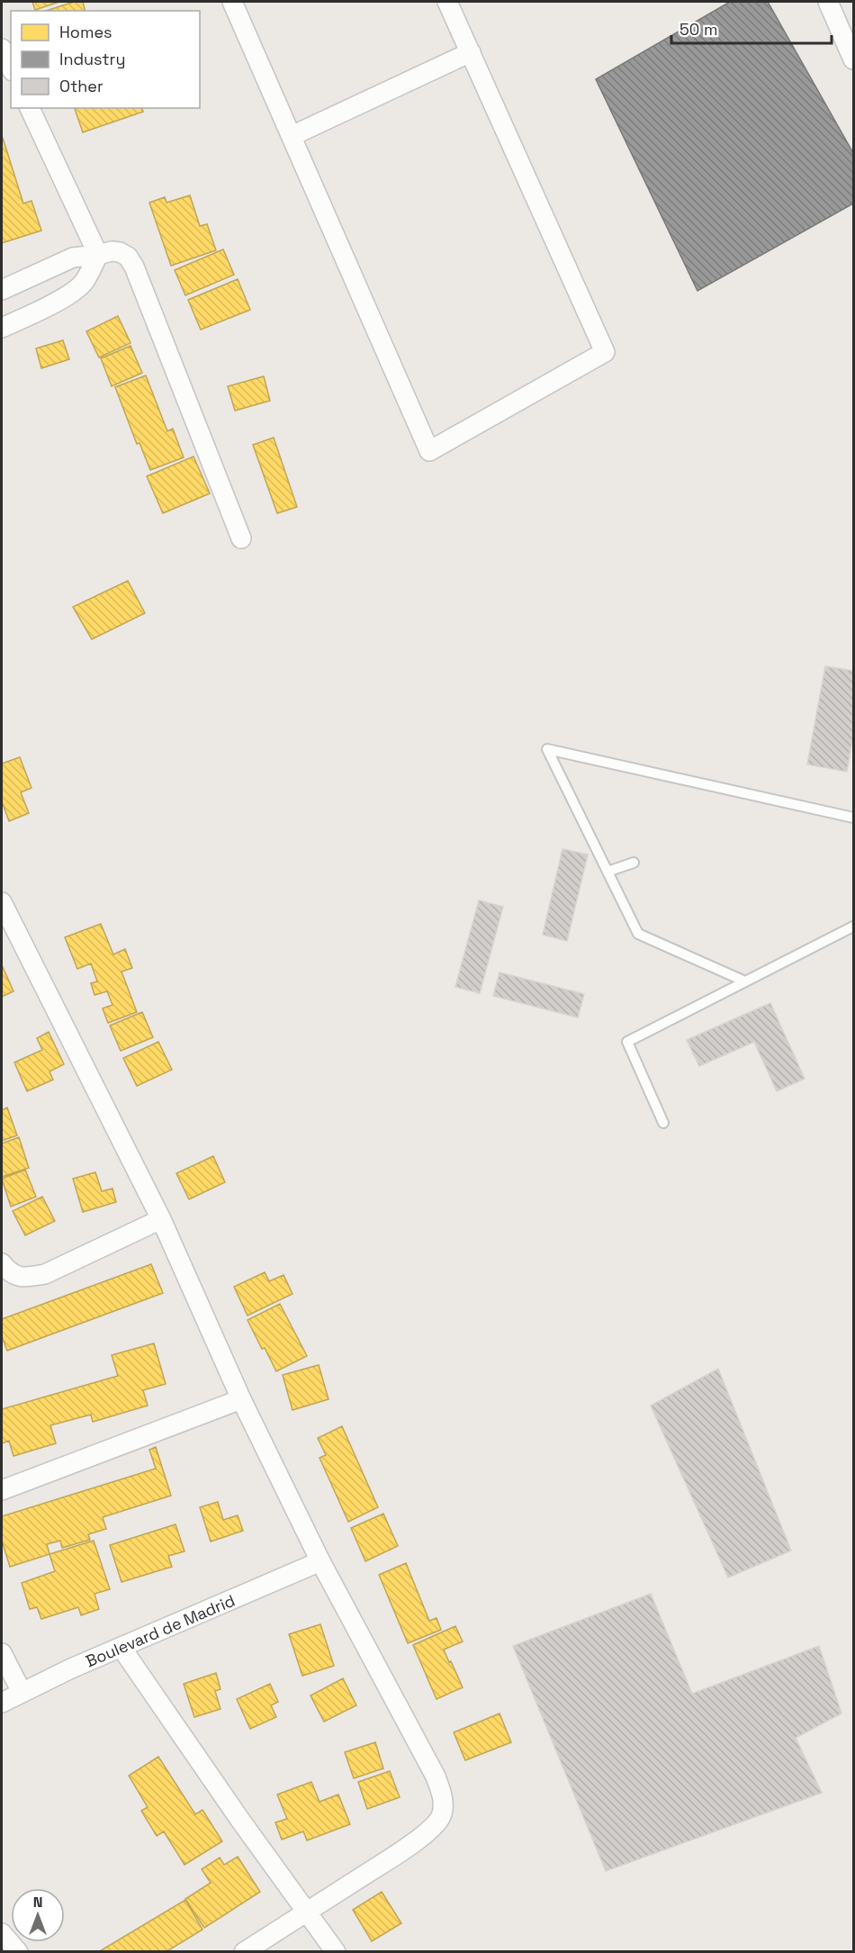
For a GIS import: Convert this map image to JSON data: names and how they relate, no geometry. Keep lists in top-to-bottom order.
{
  "streets": {
    "street": ["Boulevard de Madrid"]
  },
  "legend": ["Homes", "Industry", "Other"],
  "scale_bar": "50 m",
  "north": "top"
}
